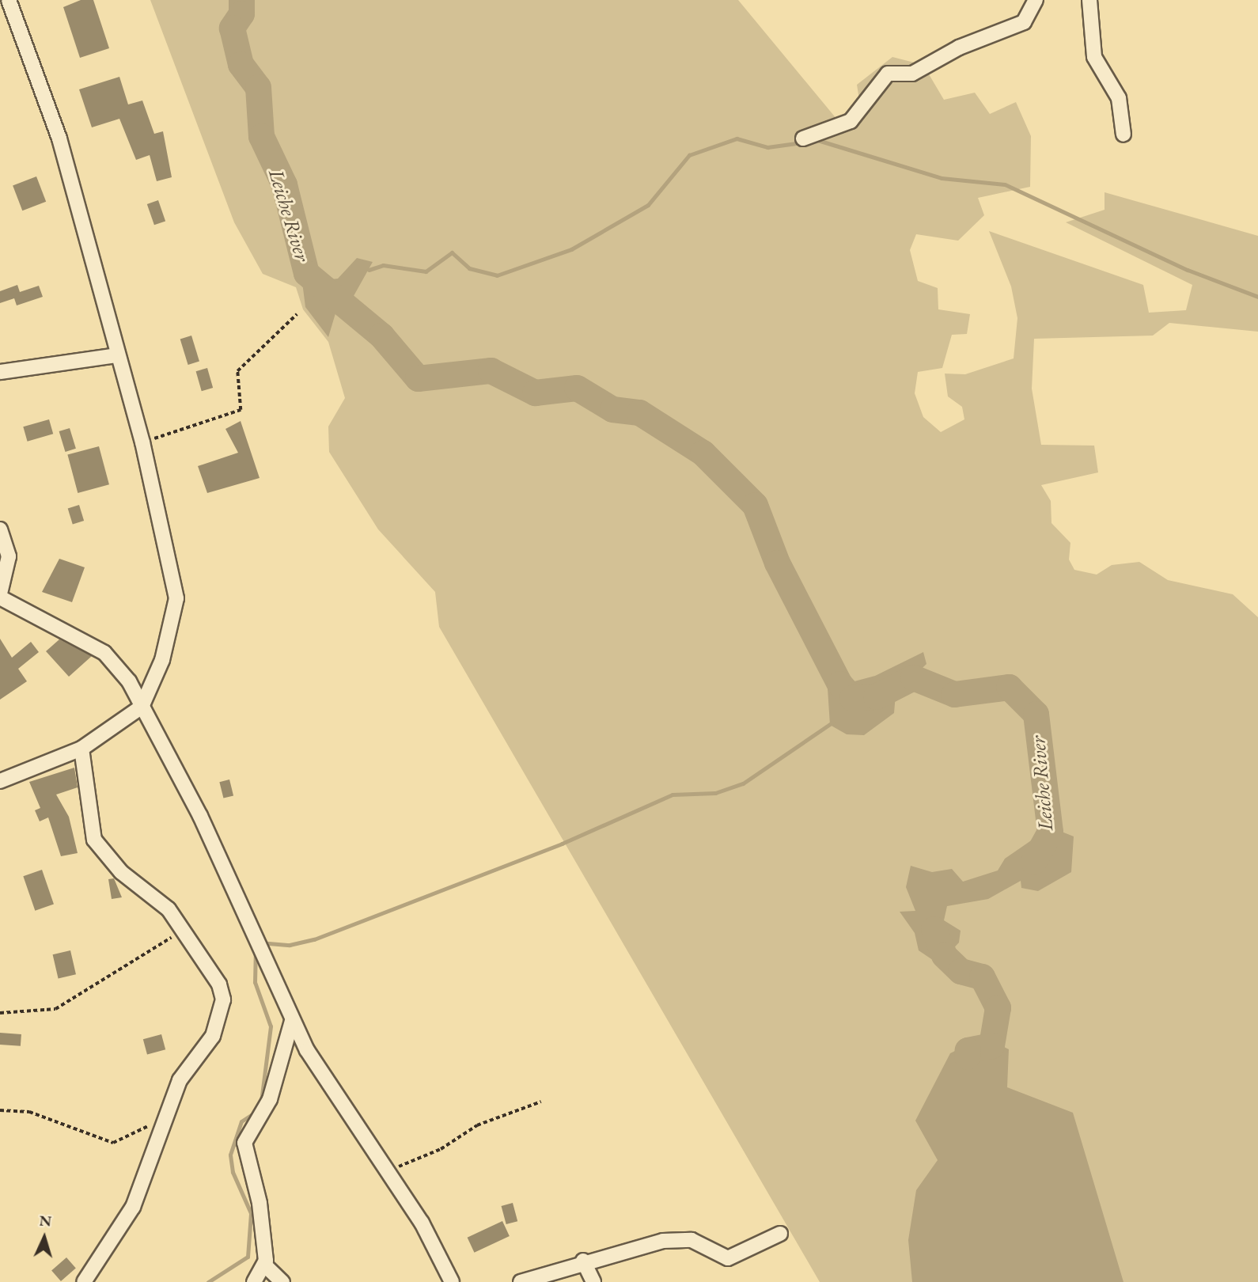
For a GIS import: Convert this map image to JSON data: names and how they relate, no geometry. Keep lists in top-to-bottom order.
{
  "water": ["Leiche River"],
  "north": "top"
}
